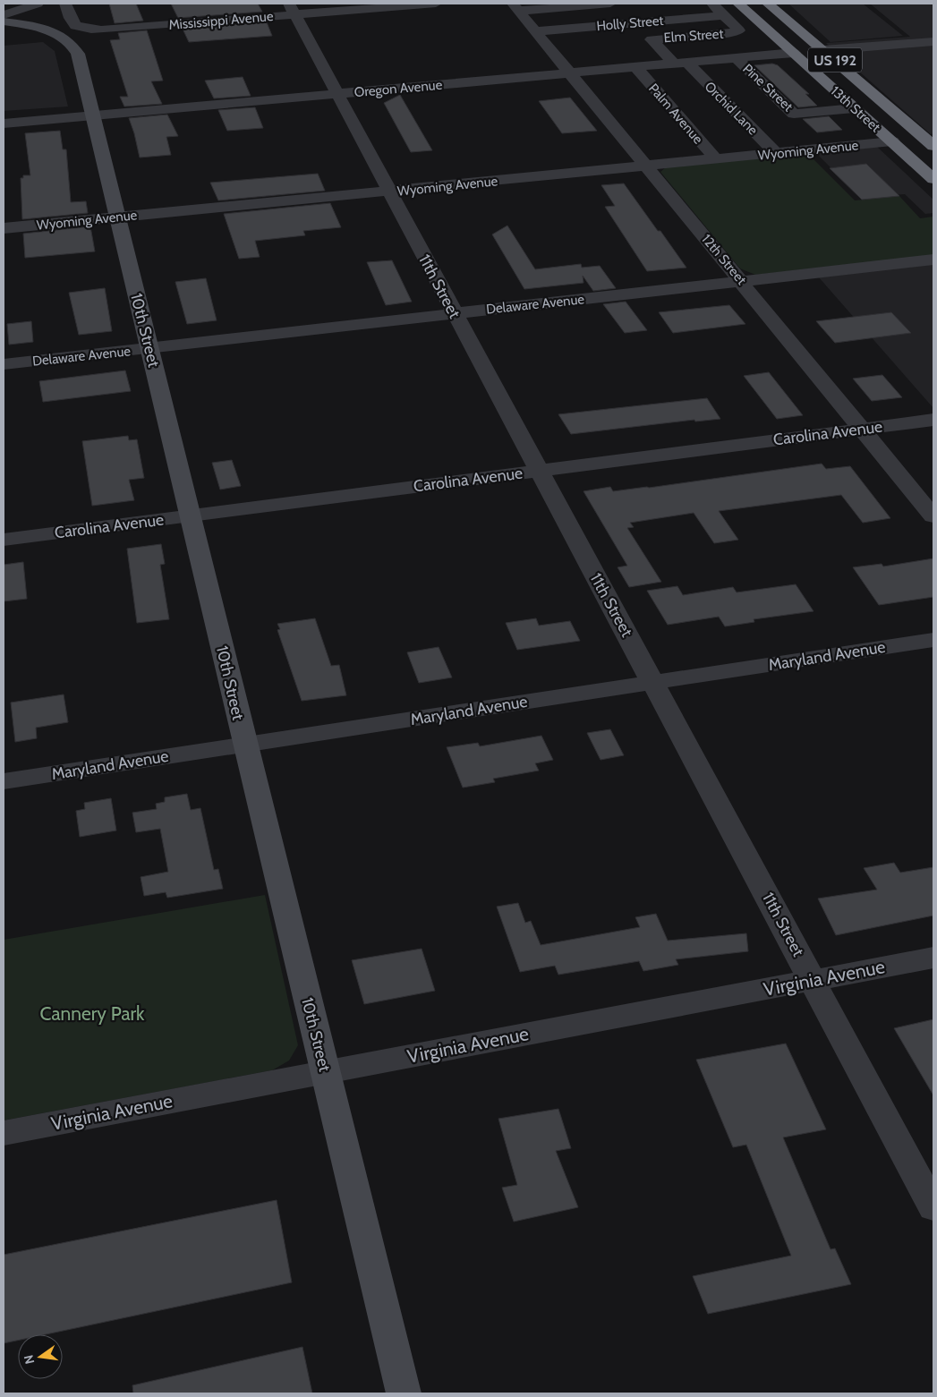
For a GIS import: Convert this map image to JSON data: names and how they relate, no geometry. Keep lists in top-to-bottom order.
{
  "streets": {
    "highway": ["US 192", "13th Street"],
    "street": [
      "Mississippi Avenue",
      "Holly Street",
      "Elm Street",
      "Pine Street",
      "Oregon Avenue",
      "Orchid Lane",
      "Palm Avenue",
      "Wyoming Avenue",
      "12th Street",
      "11th Street",
      "Delaware Avenue",
      "10th Street",
      "Carolina Avenue",
      "Maryland Avenue",
      "Virginia Avenue"
    ]
  },
  "crossings": [
    ["Mississippi Avenue", "11th Street"],
    ["Holly Street", "Elm Street"],
    ["Holly Street", "12th Street"],
    ["Elm Street", "Oregon Avenue"],
    ["Elm Street", "Orchid Lane"],
    ["Pine Street", "Oregon Avenue"],
    ["Pine Street", "13th Street"],
    ["Oregon Avenue", "Orchid Lane"],
    ["Oregon Avenue", "13th Street"],
    ["Oregon Avenue", "Palm Avenue"],
    ["Oregon Avenue", "12th Street"],
    ["Oregon Avenue", "11th Street"],
    ["Oregon Avenue", "10th Street"],
    ["Orchid Lane", "Wyoming Avenue"],
    ["13th Street", "Wyoming Avenue"],
    ["Palm Avenue", "Wyoming Avenue"],
    ["Wyoming Avenue", "12th Street"],
    ["Wyoming Avenue", "11th Street"],
    ["Wyoming Avenue", "10th Street"],
    ["12th Street", "Delaware Avenue"],
    ["12th Street", "Carolina Avenue"],
    ["11th Street", "Delaware Avenue"],
    ["11th Street", "Carolina Avenue"],
    ["11th Street", "Maryland Avenue"],
    ["11th Street", "Virginia Avenue"],
    ["Delaware Avenue", "10th Street"],
    ["10th Street", "Carolina Avenue"],
    ["10th Street", "Maryland Avenue"],
    ["10th Street", "Virginia Avenue"]
  ],
  "parks": ["Cannery Park"],
  "north": "left"
}
